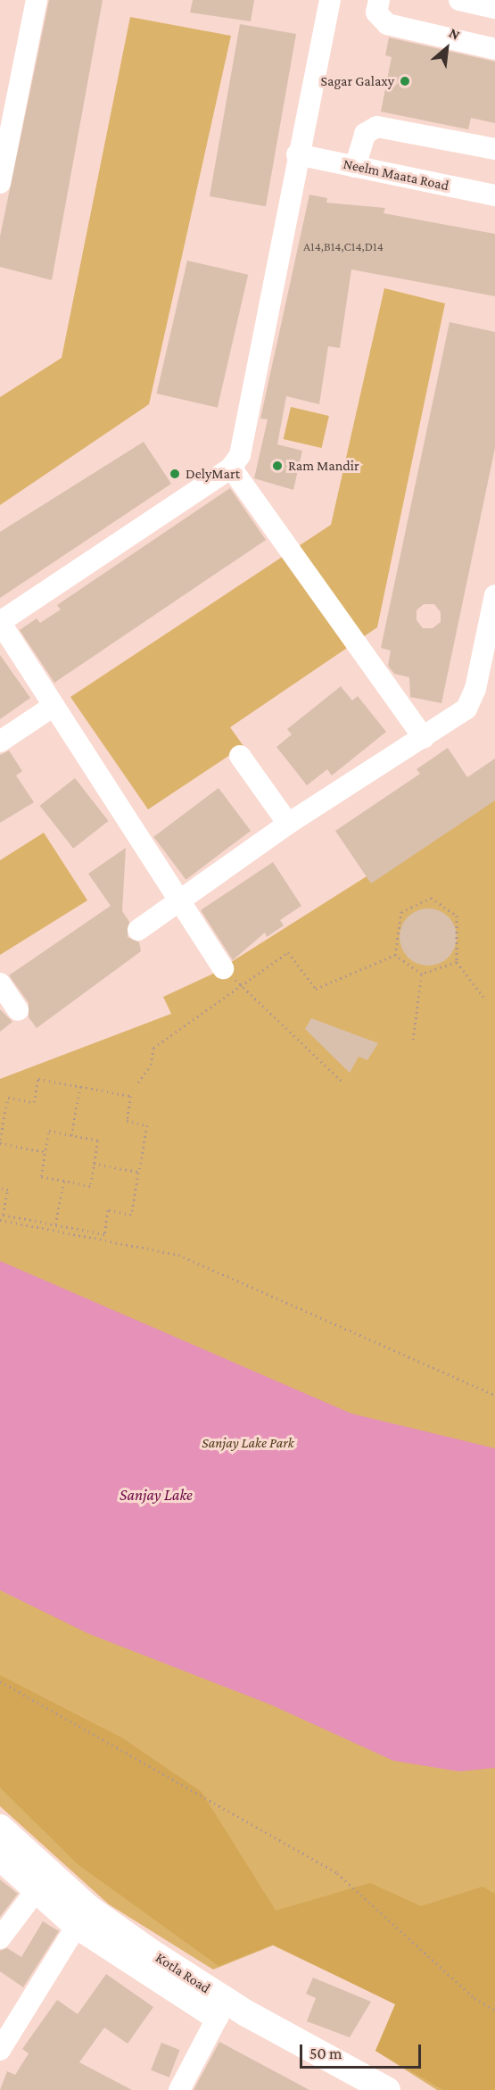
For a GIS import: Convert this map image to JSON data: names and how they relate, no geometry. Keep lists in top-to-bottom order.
{
  "streets": {
    "main road": ["Kotla Road"],
    "street": ["Neelm Maata Road"]
  },
  "water": ["Sanjay Lake"],
  "parks": ["Sanjay Lake Park"],
  "places": ["Sagar Galaxy", "Ram Mandir", "DelyMart"],
  "house_numbers": ["A14,B14,C14,D14"],
  "scale_bar": "50 m",
  "north": "top right"
}
